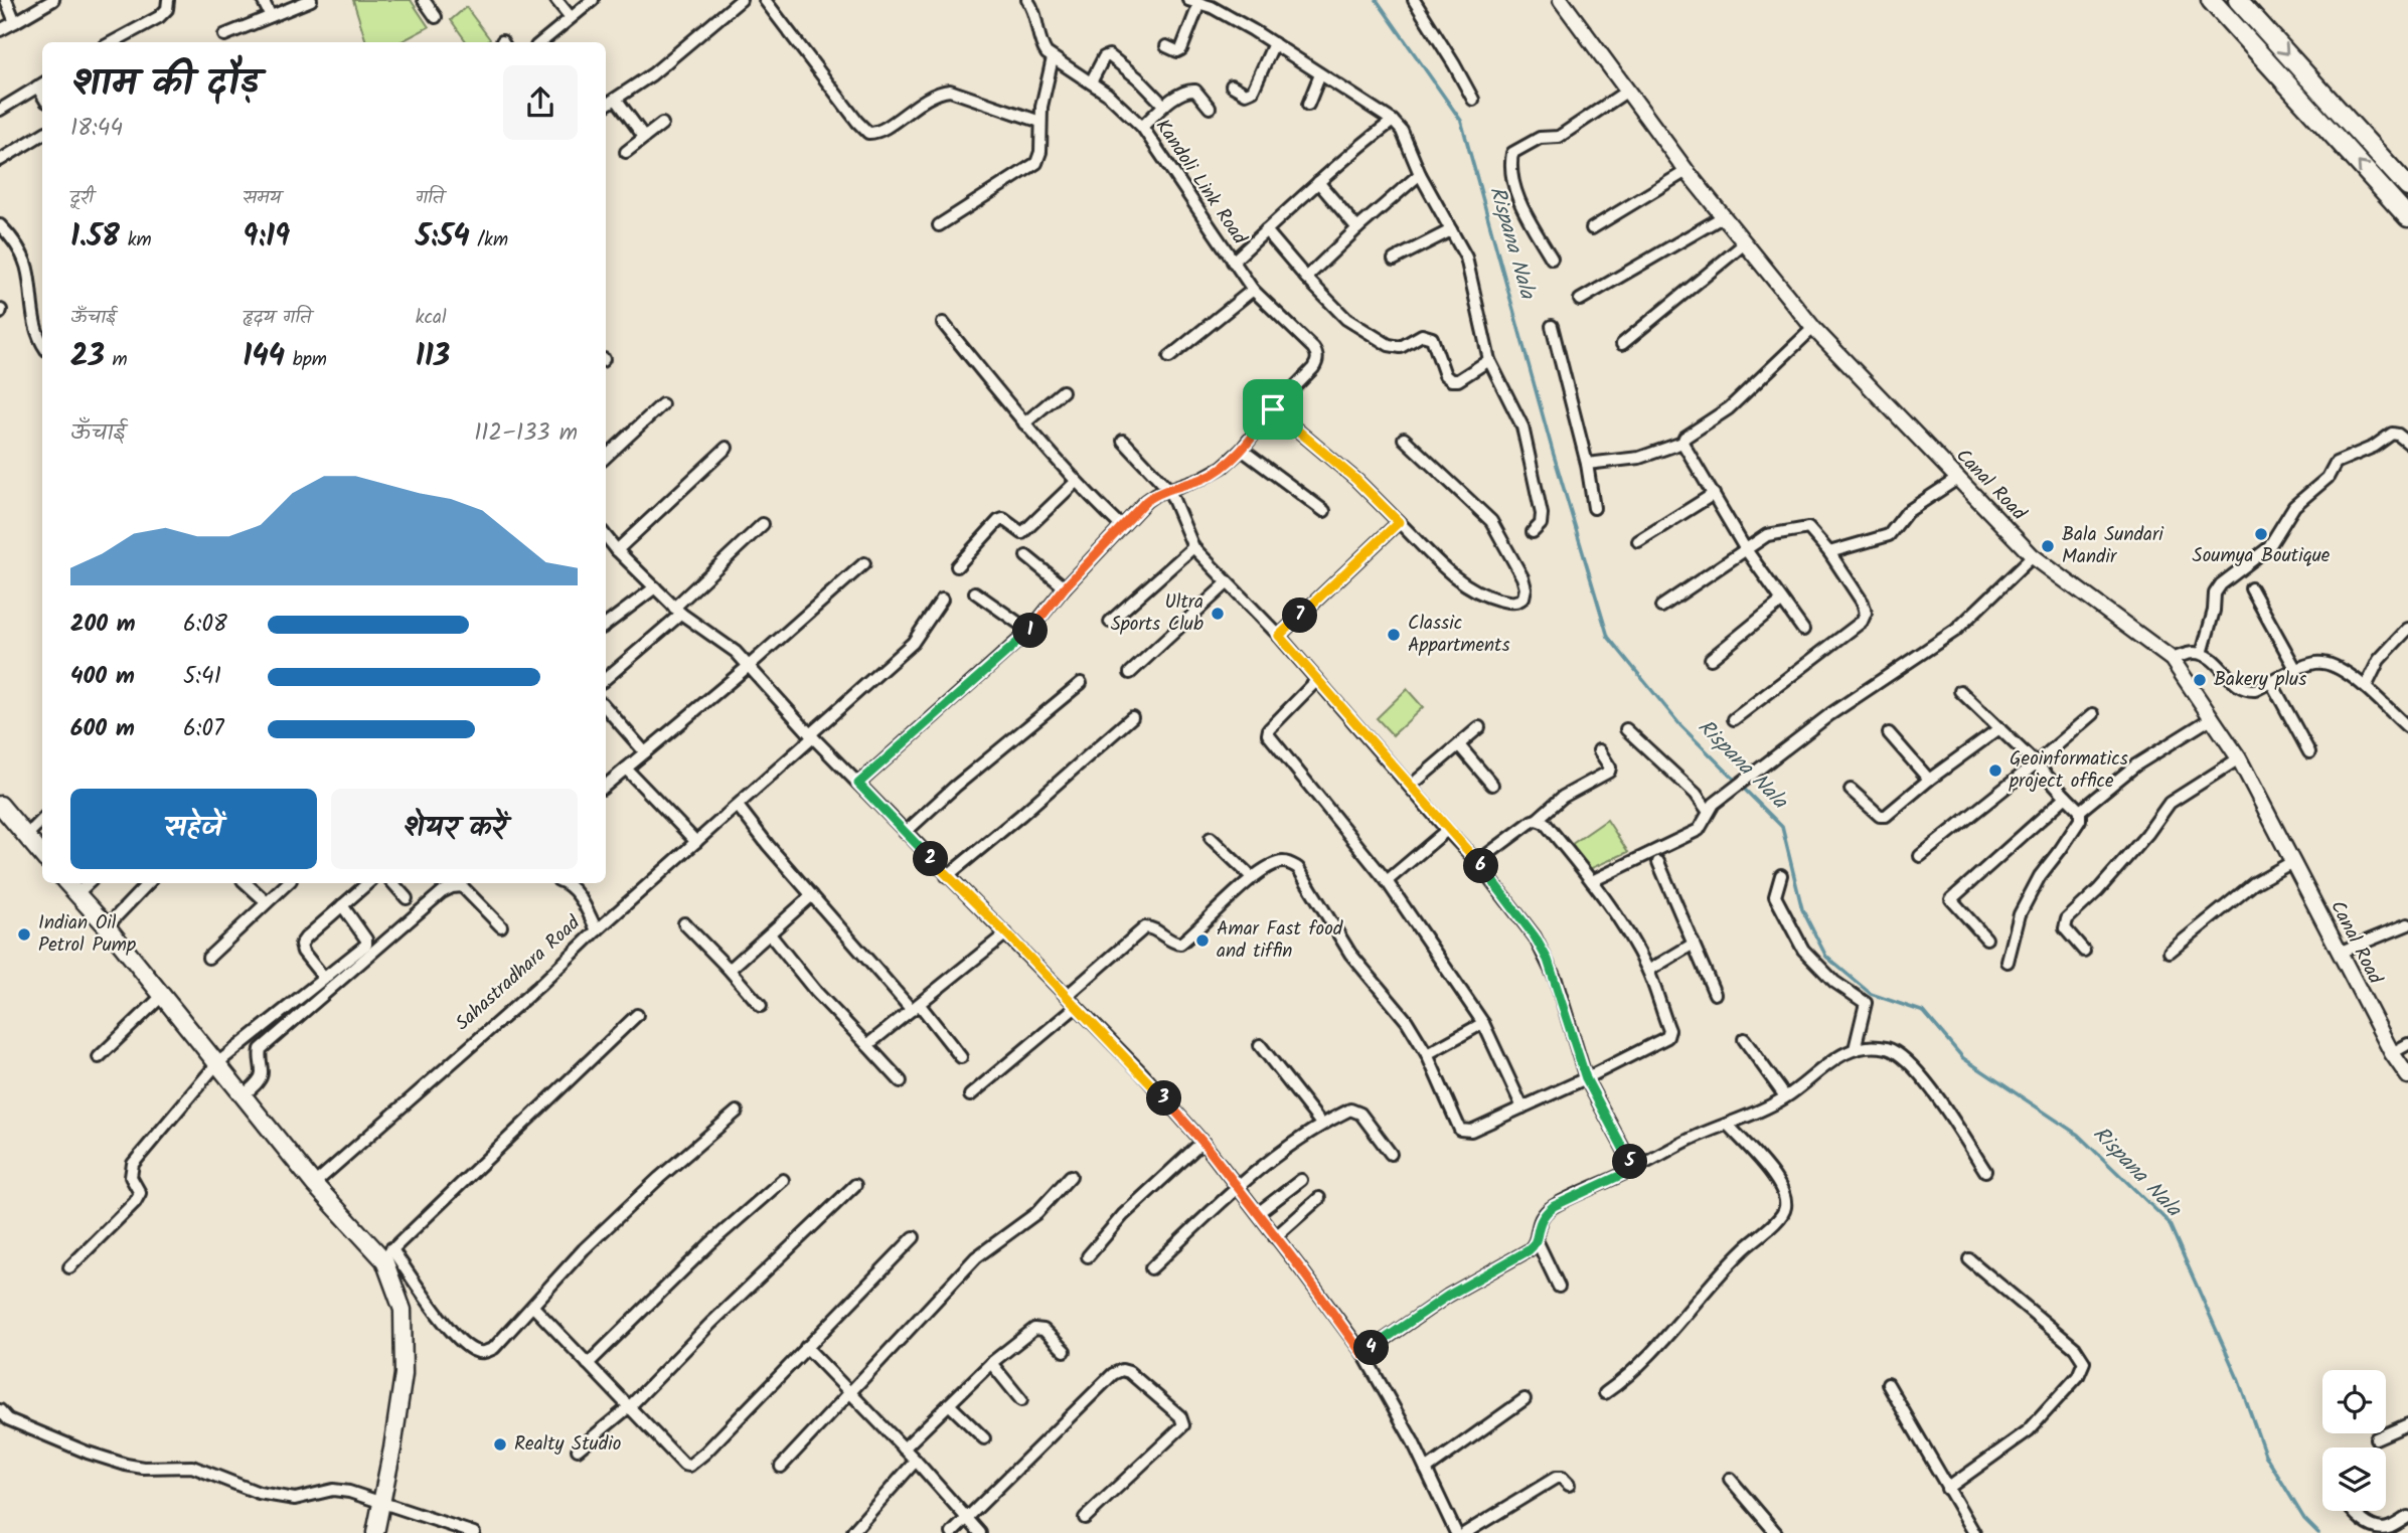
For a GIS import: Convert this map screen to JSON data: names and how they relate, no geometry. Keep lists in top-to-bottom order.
{
  "streets": {
    "street": ["Kandoli Link Road", "Canal Road", "Sahastradhara Road"]
  },
  "water": ["Rispana Nala"],
  "places": [
    "Soumya Boutique",
    "Bala Sundari Mandir",
    "Ultra Sports Club",
    "Classic Appartments",
    "Bakery plus",
    "Geoinformatics project office",
    "Indian Oil Petrol Pump",
    "Amar Fast food and tiffin",
    "Realty Studio"
  ],
  "page": {
    "heading": ["शाम की दौड़", "18:44"],
    "stats": [
      ["दूरी", "1.58 km"],
      ["समय", "9:19"],
      ["गति", "5:54 /km"],
      ["ऊँचाई", "23 m"],
      ["हृदय गति", "144 bpm"],
      ["kcal", "113"]
    ],
    "chart": ["ऊँचाई", "112–133 m"],
    "pins": [
      "7",
      "1",
      "2",
      "6",
      "3",
      "5",
      "4"
    ],
    "list": [
      {
        "name": "200 m",
        "note": "6:08"
      },
      {
        "name": "400 m",
        "note": "5:41"
      },
      {
        "name": "600 m",
        "note": "6:07"
      }
    ],
    "buttons": ["सहेजें", "शेयर करें"]
  }
}
